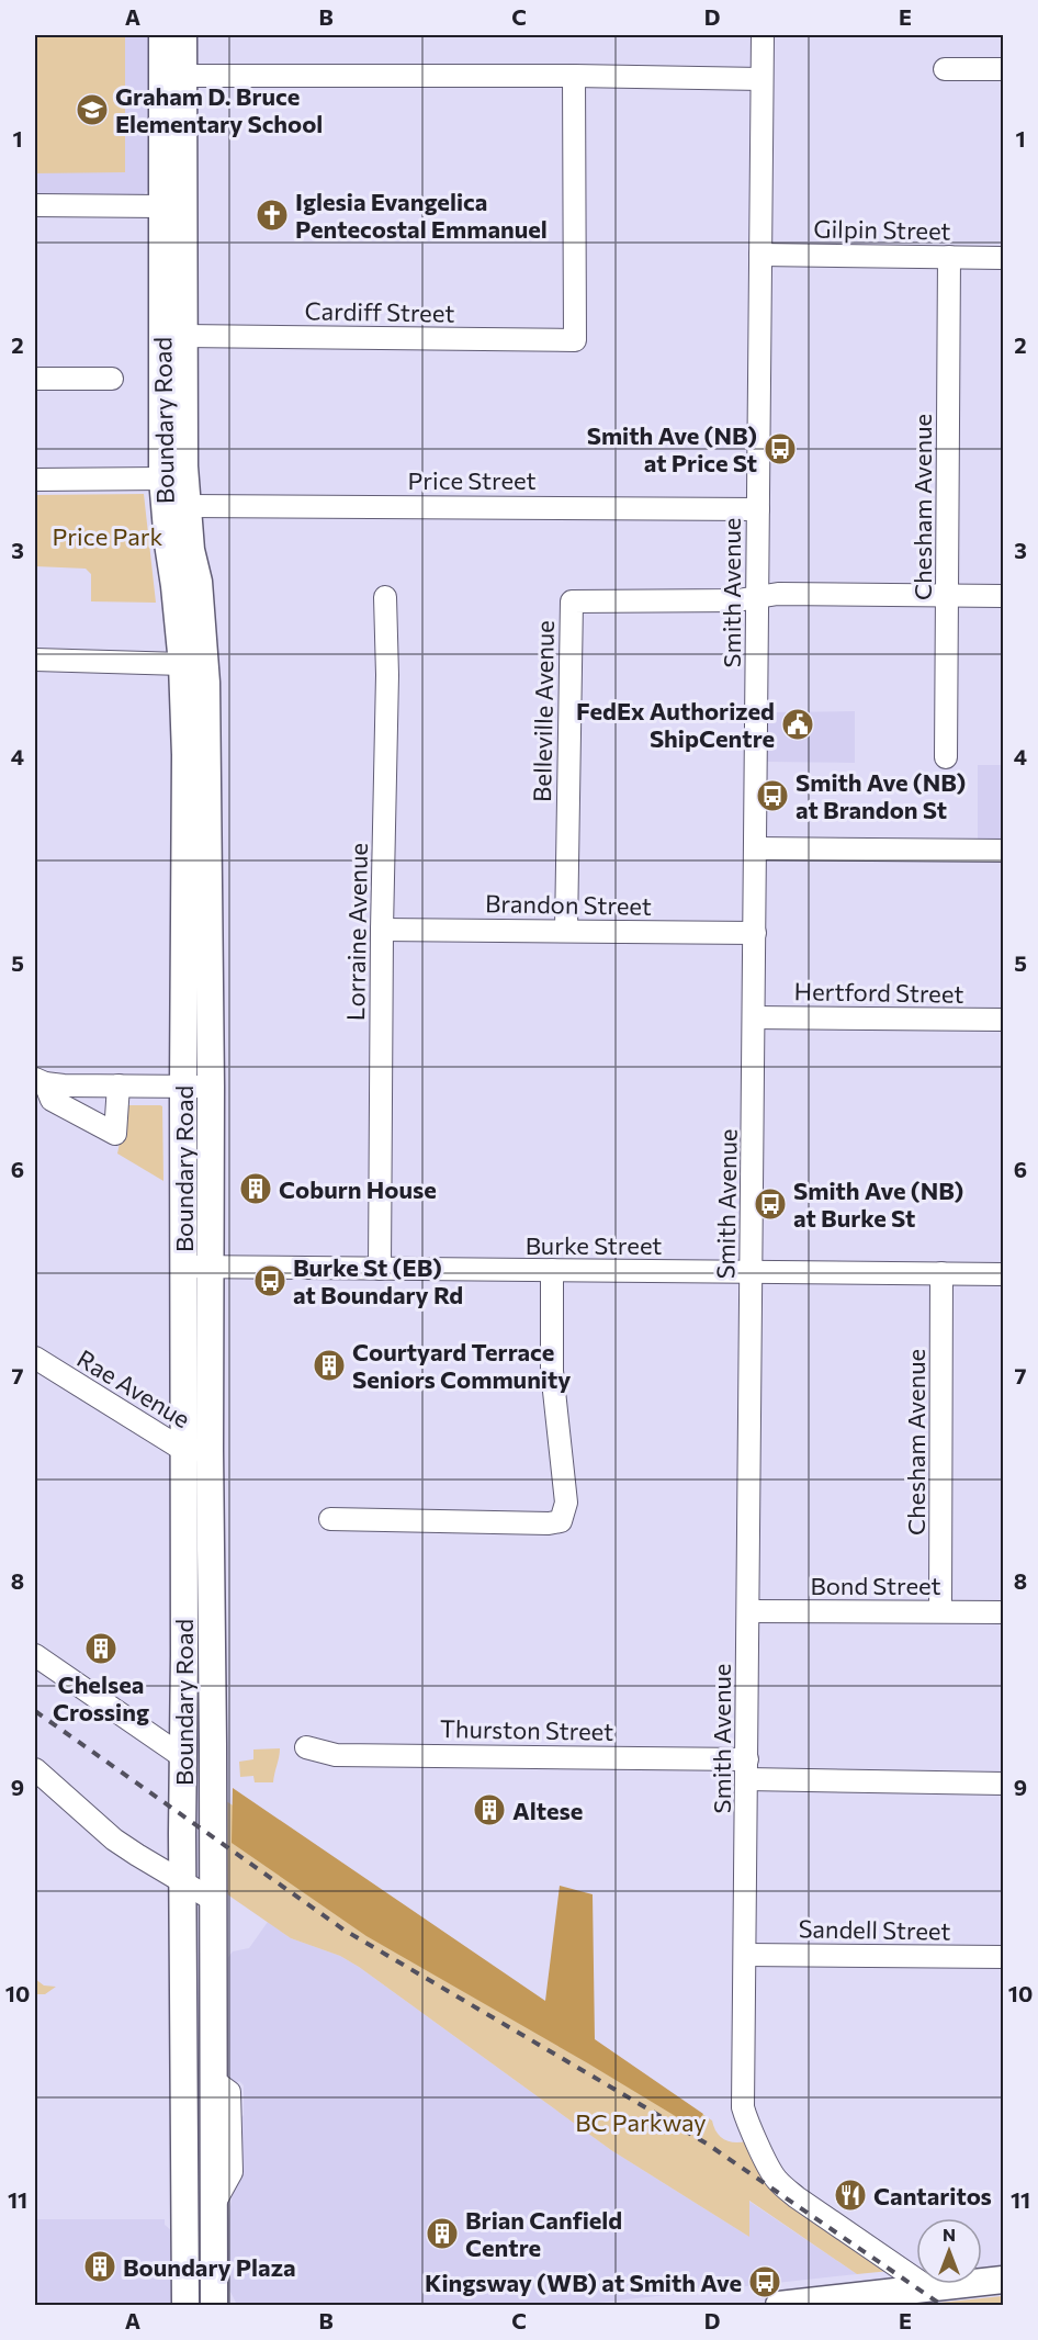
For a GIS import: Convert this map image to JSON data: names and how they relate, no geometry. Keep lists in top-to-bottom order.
{
  "streets": {
    "main road": ["Boundary Road"],
    "street": [
      "Gilpin Street",
      "Cardiff Street",
      "Price Street",
      "Chesham Avenue",
      "Smith Avenue",
      "Belleville Avenue",
      "Brandon Street",
      "Lorraine Avenue",
      "Hertford Street",
      "Burke Street",
      "Rae Avenue",
      "Bond Street",
      "Thurston Street",
      "Sandell Street"
    ]
  },
  "crossings": [
    ["Gilpin Street", "Chesham Avenue"],
    ["Gilpin Street", "Smith Avenue"],
    ["Cardiff Street", "Boundary Road"],
    ["Boundary Road", "Price Street"],
    ["Boundary Road", "Burke Street"],
    ["Boundary Road", "Rae Avenue"],
    ["Price Street", "Smith Avenue"],
    ["Chesham Avenue", "Burke Street"],
    ["Chesham Avenue", "Bond Street"],
    ["Smith Avenue", "Belleville Avenue"],
    ["Smith Avenue", "Brandon Street"],
    ["Smith Avenue", "Hertford Street"],
    ["Smith Avenue", "Burke Street"],
    ["Smith Avenue", "Bond Street"],
    ["Smith Avenue", "Thurston Street"],
    ["Smith Avenue", "Sandell Street"],
    ["Belleville Avenue", "Brandon Street"],
    ["Brandon Street", "Lorraine Avenue"],
    ["Lorraine Avenue", "Burke Street"]
  ],
  "parks": ["Price Park", "BC Parkway"],
  "places": {
    "school or university": ["Graham D. Bruce Elementary School"],
    "church": ["Iglesia Evangelica Pentecostal Emmanuel"],
    "bus stop": [
      "Smith Ave (NB) at Price St",
      "Smith Ave (NB) at Brandon St",
      "Smith Ave (NB) at Burke St",
      "Burke St (EB) at Boundary Rd",
      "Kingsway (WB) at Smith Ave"
    ],
    "public building": ["FedEx Authorized ShipCentre"],
    "building": [
      "Coburn House",
      "Courtyard Terrace Seniors Community",
      "Chelsea Crossing",
      "Altese",
      "Brian Canfield Centre",
      "Boundary Plaza"
    ],
    "restaurant": ["Cantaritos"]
  },
  "north": "top",
  "grid": {
    "columns": [
      "A",
      "B",
      "C",
      "D",
      "E"
    ],
    "rows": [
      "1",
      "2",
      "3",
      "4",
      "5",
      "6",
      "7",
      "8",
      "9",
      "10",
      "11"
    ]
  }
}
